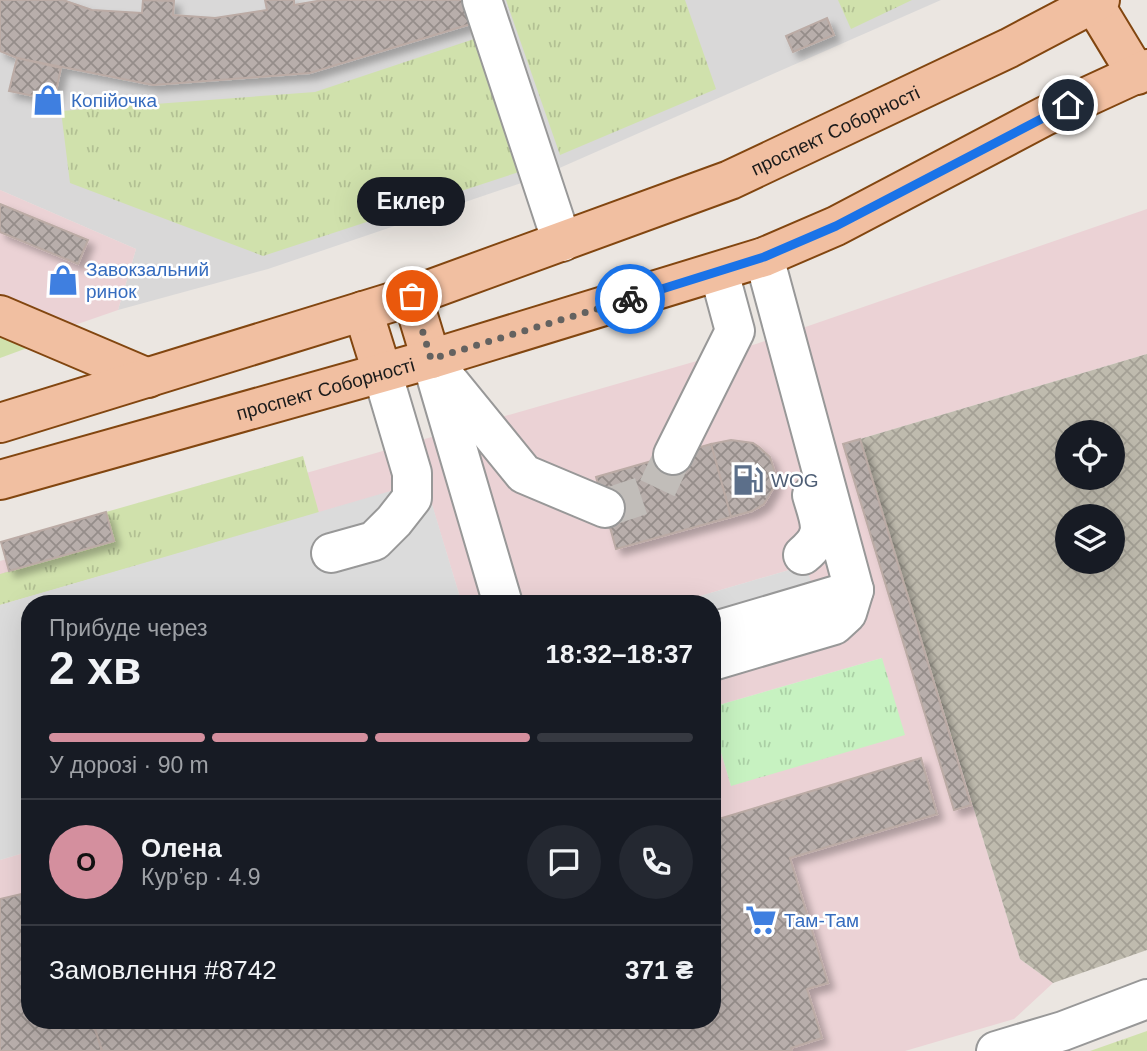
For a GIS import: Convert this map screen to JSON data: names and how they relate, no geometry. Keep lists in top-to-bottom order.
{
  "streets": {
    "main road": ["проспект Соборності"]
  },
  "places": {
    "shop": ["Копійочка", "Завокзальний ринок"],
    "other": ["Еклер"],
    "fuel station": ["WOG"],
    "supermarket": ["Там-Там"]
  },
  "page": {
    "bubble": "Еклер",
    "heading": ["2 хв", "Прибуде через", "18:32–18:37"],
    "panel": [
      "Олена",
      "Кур’єр · 4.9",
      "Замовлення #8742",
      "371 ₴"
    ],
    "bar": "У дорозі · 90 m",
    "round": "О"
  }
}
